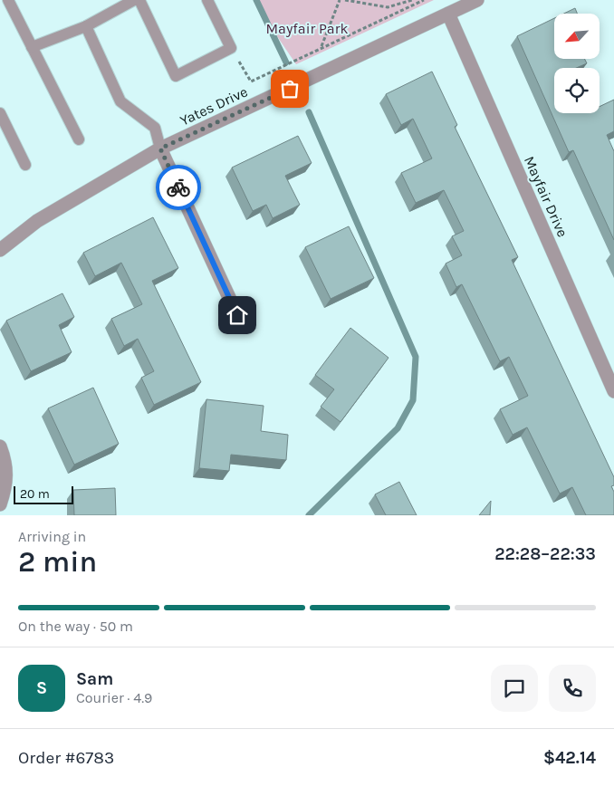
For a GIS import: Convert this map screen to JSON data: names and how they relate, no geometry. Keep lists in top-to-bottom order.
{
  "streets": {
    "street": ["Yates Drive", "Mayfair Drive"]
  },
  "crossings": [
    ["Yates Drive", "Mayfair Drive"]
  ],
  "parks": ["Mayfair Park"],
  "scale_bar": "20 m",
  "north": "bottom left",
  "page": {
    "scale": "20 m",
    "heading": ["2 min", "Arriving in", "22:28–22:33"],
    "panel": [
      "Sam",
      "Courier · 4.9",
      "Order #6783",
      "$42.14"
    ],
    "bar": "On the way · 50 m",
    "round": "S"
  }
}
